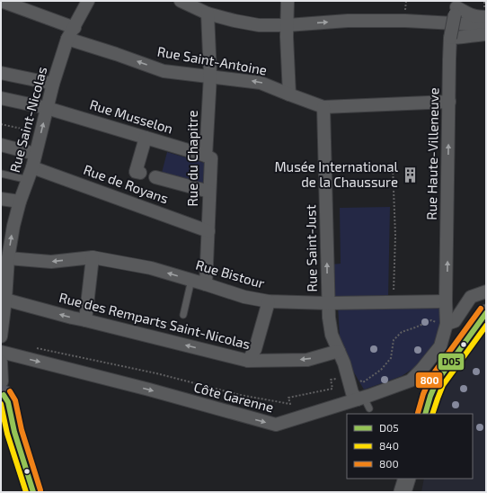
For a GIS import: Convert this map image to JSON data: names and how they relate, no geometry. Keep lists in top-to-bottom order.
{
  "streets": {
    "street": [
      "Rue Saint-Antoine",
      "Rue Musselon",
      "Rue Saint-Nicolas",
      "Rue Haute-Villeneuve",
      "Rue du Chapitre",
      "Rue de Royans",
      "Rue Saint-Just",
      "Rue Bistour",
      "Rue des Remparts Saint-Nicolas",
      "Côte Garenne"
    ]
  },
  "crossings": [
    ["Rue Saint-Antoine", "Rue Saint-Nicolas"],
    ["Rue Saint-Antoine", "Rue du Chapitre"],
    ["Rue Saint-Antoine", "Rue Saint-Just"],
    ["Rue Musselon", "Rue Saint-Nicolas"],
    ["Rue Musselon", "Rue du Chapitre"],
    ["Rue Saint-Nicolas", "Rue de Royans"],
    ["Rue Saint-Nicolas", "Rue Bistour"],
    ["Rue Saint-Nicolas", "Rue des Remparts Saint-Nicolas"],
    ["Rue Haute-Villeneuve", "Rue Bistour"],
    ["Rue Haute-Villeneuve", "Côte Garenne"],
    ["Rue du Chapitre", "Rue de Royans"],
    ["Rue du Chapitre", "Rue Bistour"],
    ["Rue Saint-Just", "Rue Bistour"],
    ["Rue Saint-Just", "Rue des Remparts Saint-Nicolas"],
    ["Rue Saint-Just", "Côte Garenne"],
    ["Rue Bistour", "Côte Garenne"]
  ],
  "one_way": [
    "Rue Haute-Villeneuve",
    "Rue Saint-Just",
    "Rue des Remparts Saint-Nicolas",
    "Côte Garenne"
  ],
  "places": {
    "building": ["Musée International de la Chaussure"]
  },
  "lines": ["transit line 800", "transit line D05", "transit line 840"],
  "legend": ["D05", "840", "800"]
}
